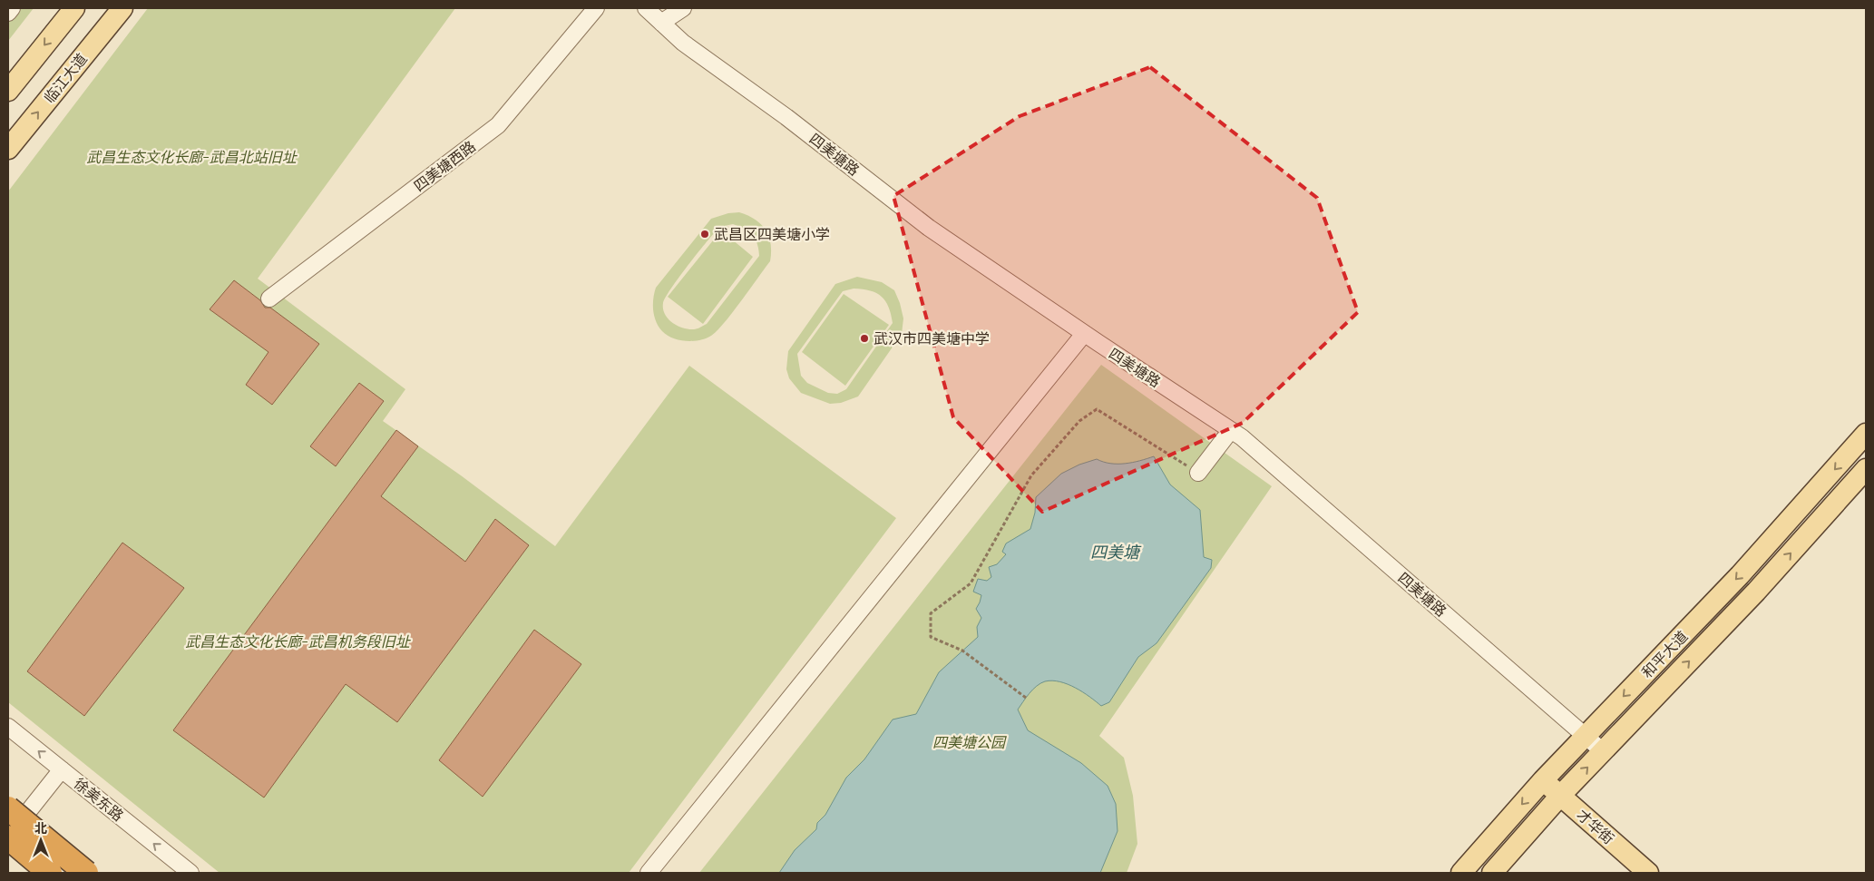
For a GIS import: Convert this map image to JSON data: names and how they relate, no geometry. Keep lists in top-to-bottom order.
{
  "streets": {
    "main road": ["临江大道", "和平大道", "才华街"],
    "street": ["四美塘路", "四美塘西路", "徐美东路"]
  },
  "crossings": [
    ["四美塘路", "和平大道"],
    ["和平大道", "才华街"]
  ],
  "one_way": ["徐美东路"],
  "water": ["四美塘"],
  "parks": ["武昌生态文化长廊-武昌北站旧址", "武昌生态文化长廊-武昌机务段旧址", "四美塘公园"],
  "places": ["武昌区四美塘小学", "武汉市四美塘中学"],
  "north": "top"
}
